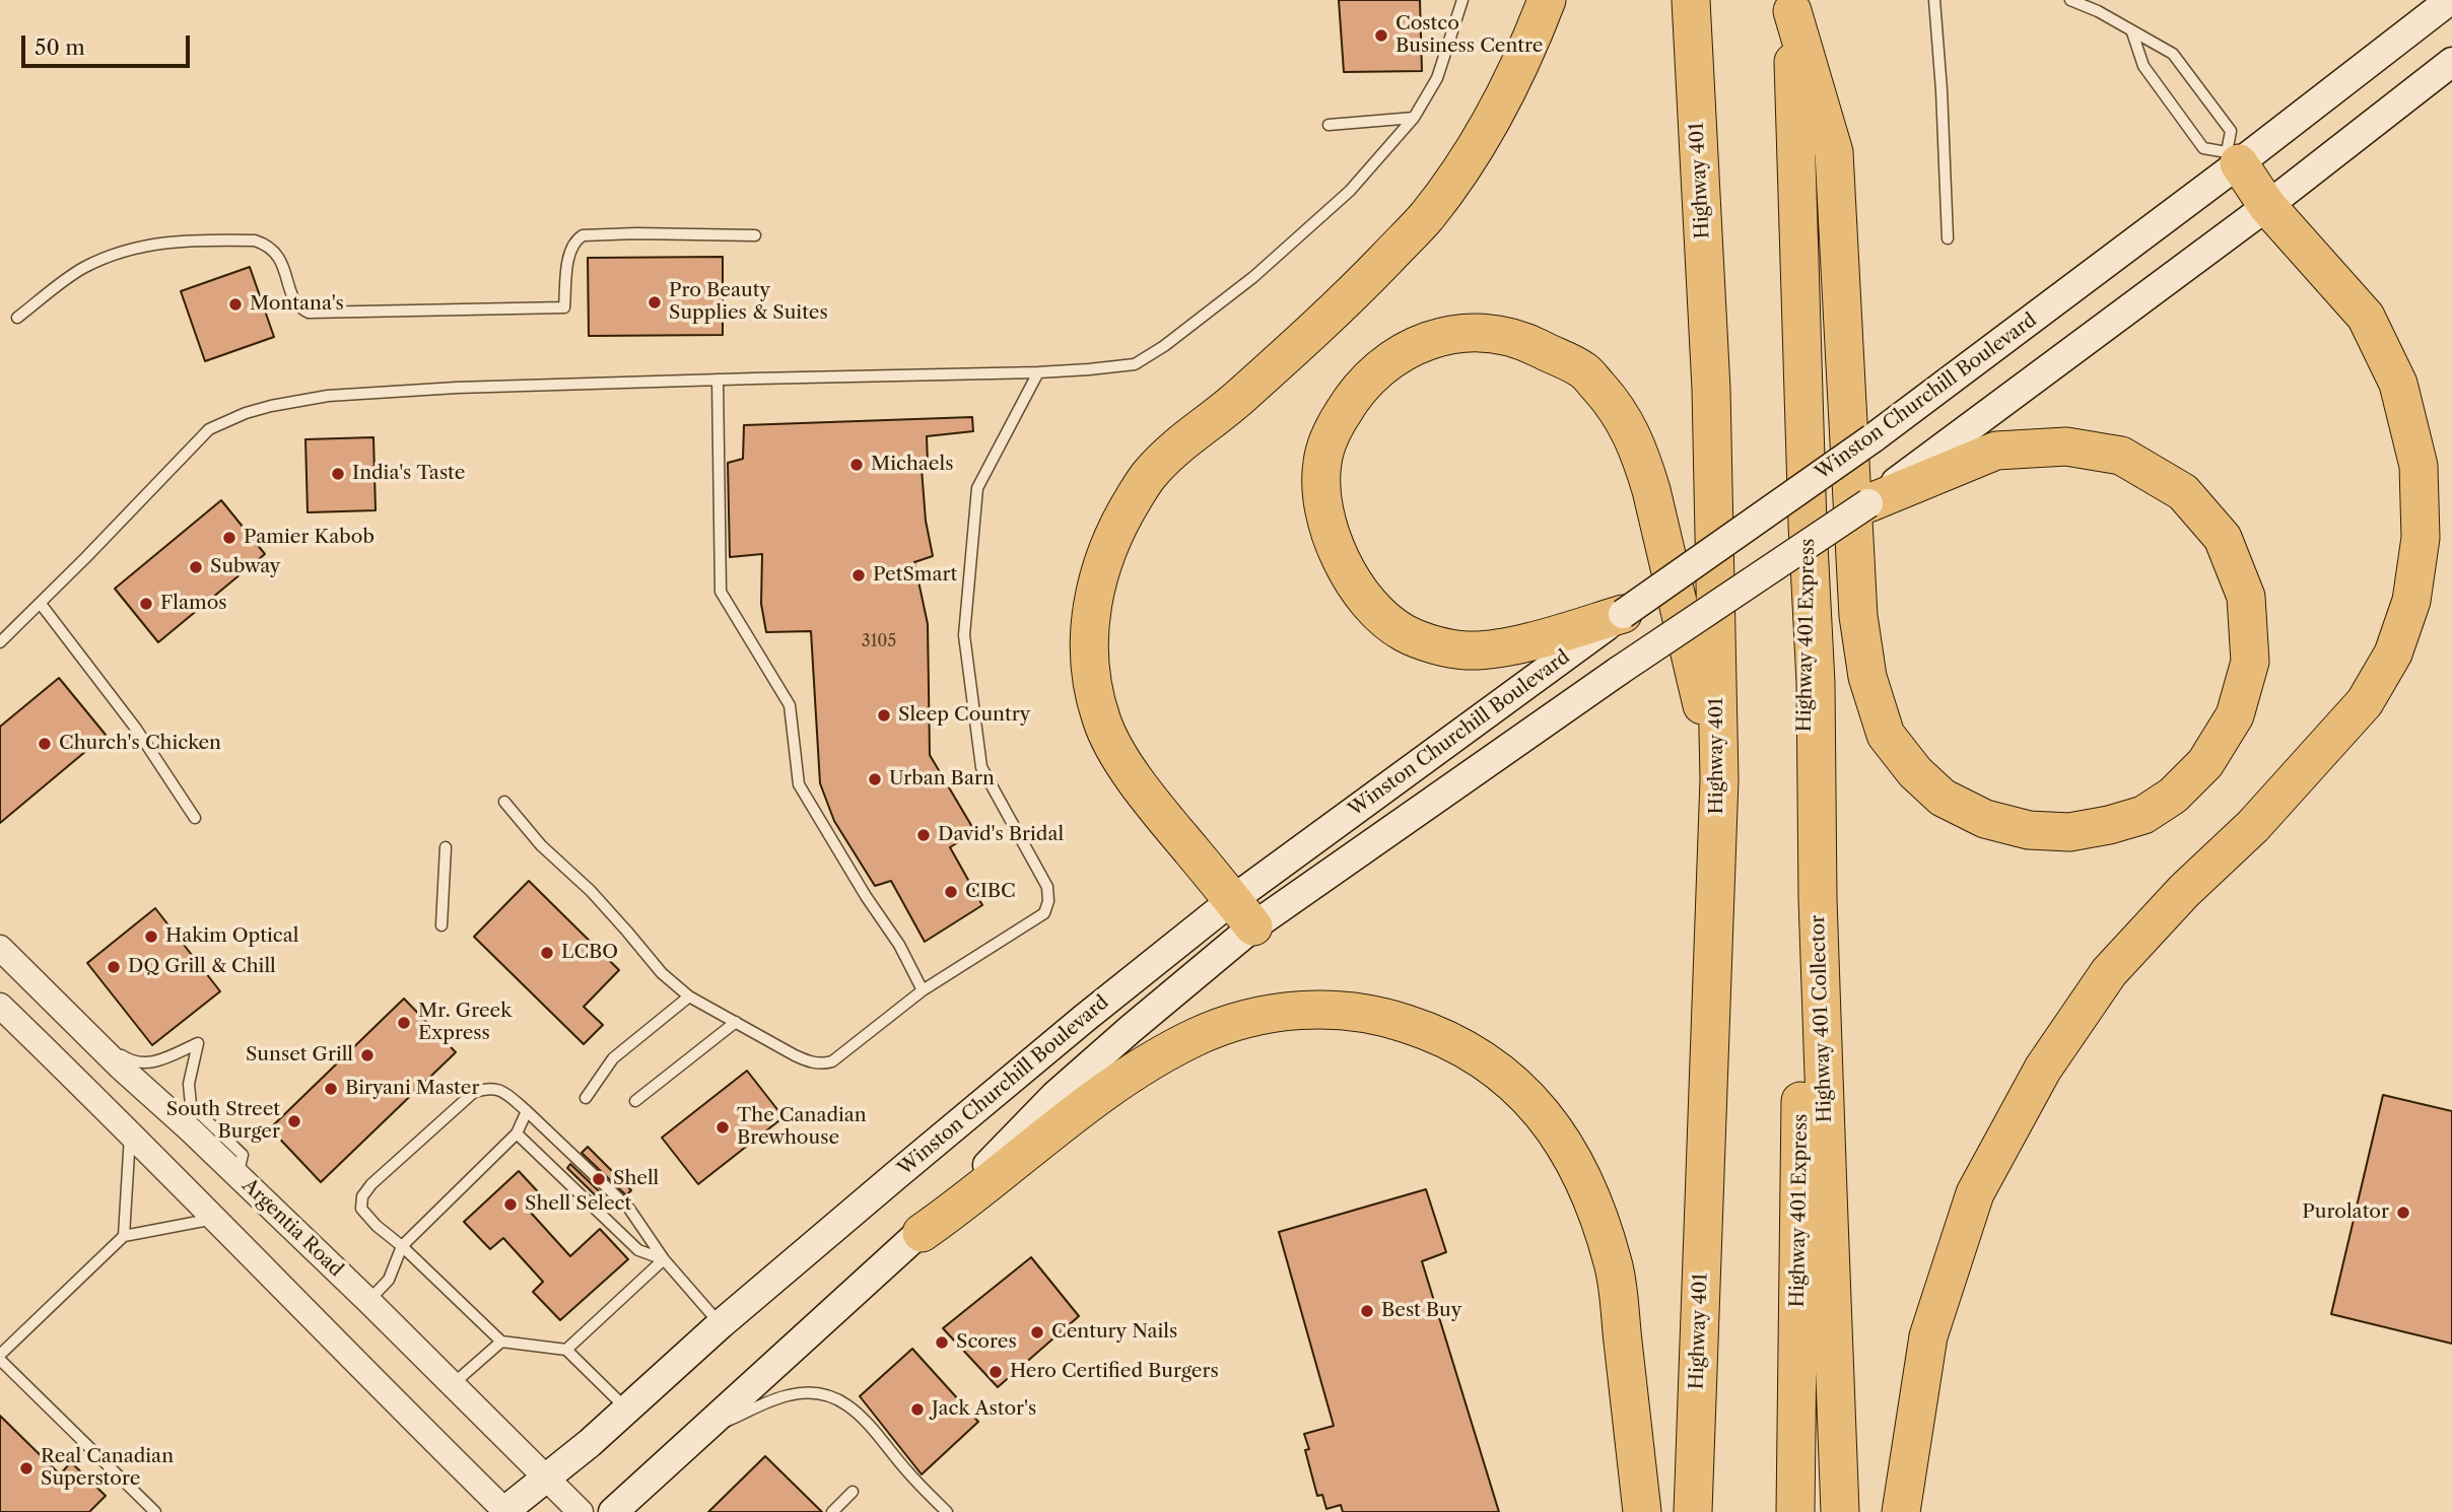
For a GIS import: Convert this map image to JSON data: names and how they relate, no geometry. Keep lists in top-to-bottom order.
{
  "streets": {
    "highway": ["Highway 401", "Highway 401 Express", "Highway 401 Collector"],
    "main road": ["Winston Churchill Boulevard"],
    "street": ["Argentia Road"]
  },
  "crossings": [
    ["Winston Churchill Boulevard", "Argentia Road"],
    ["Highway 401 Express", "Highway 401 Collector"]
  ],
  "places": [
    "Costco Business Centre",
    "Pro Beauty Supplies & Suites",
    "Montana's",
    "Michaels",
    "India's Taste",
    "Pamier Kabob",
    "Subway",
    "PetSmart",
    "Flamos",
    "Sleep Country",
    "Church's Chicken",
    "Urban Barn",
    "David's Bridal",
    "CIBC",
    "Hakim Optical",
    "LCBO",
    "DQ Grill & Chill",
    "Mr. Greek Express",
    "Sunset Grill",
    "Biryani Master",
    "South Street Burger",
    "The Canadian Brewhouse",
    "Shell",
    "Shell Select",
    "Purolator",
    "Best Buy",
    "Century Nails",
    "Scores",
    "Hero Certified Burgers",
    "Jack Astor's",
    "Real Canadian Superstore"
  ],
  "house_numbers": ["3105"],
  "scale_bar": "50 m"
}
